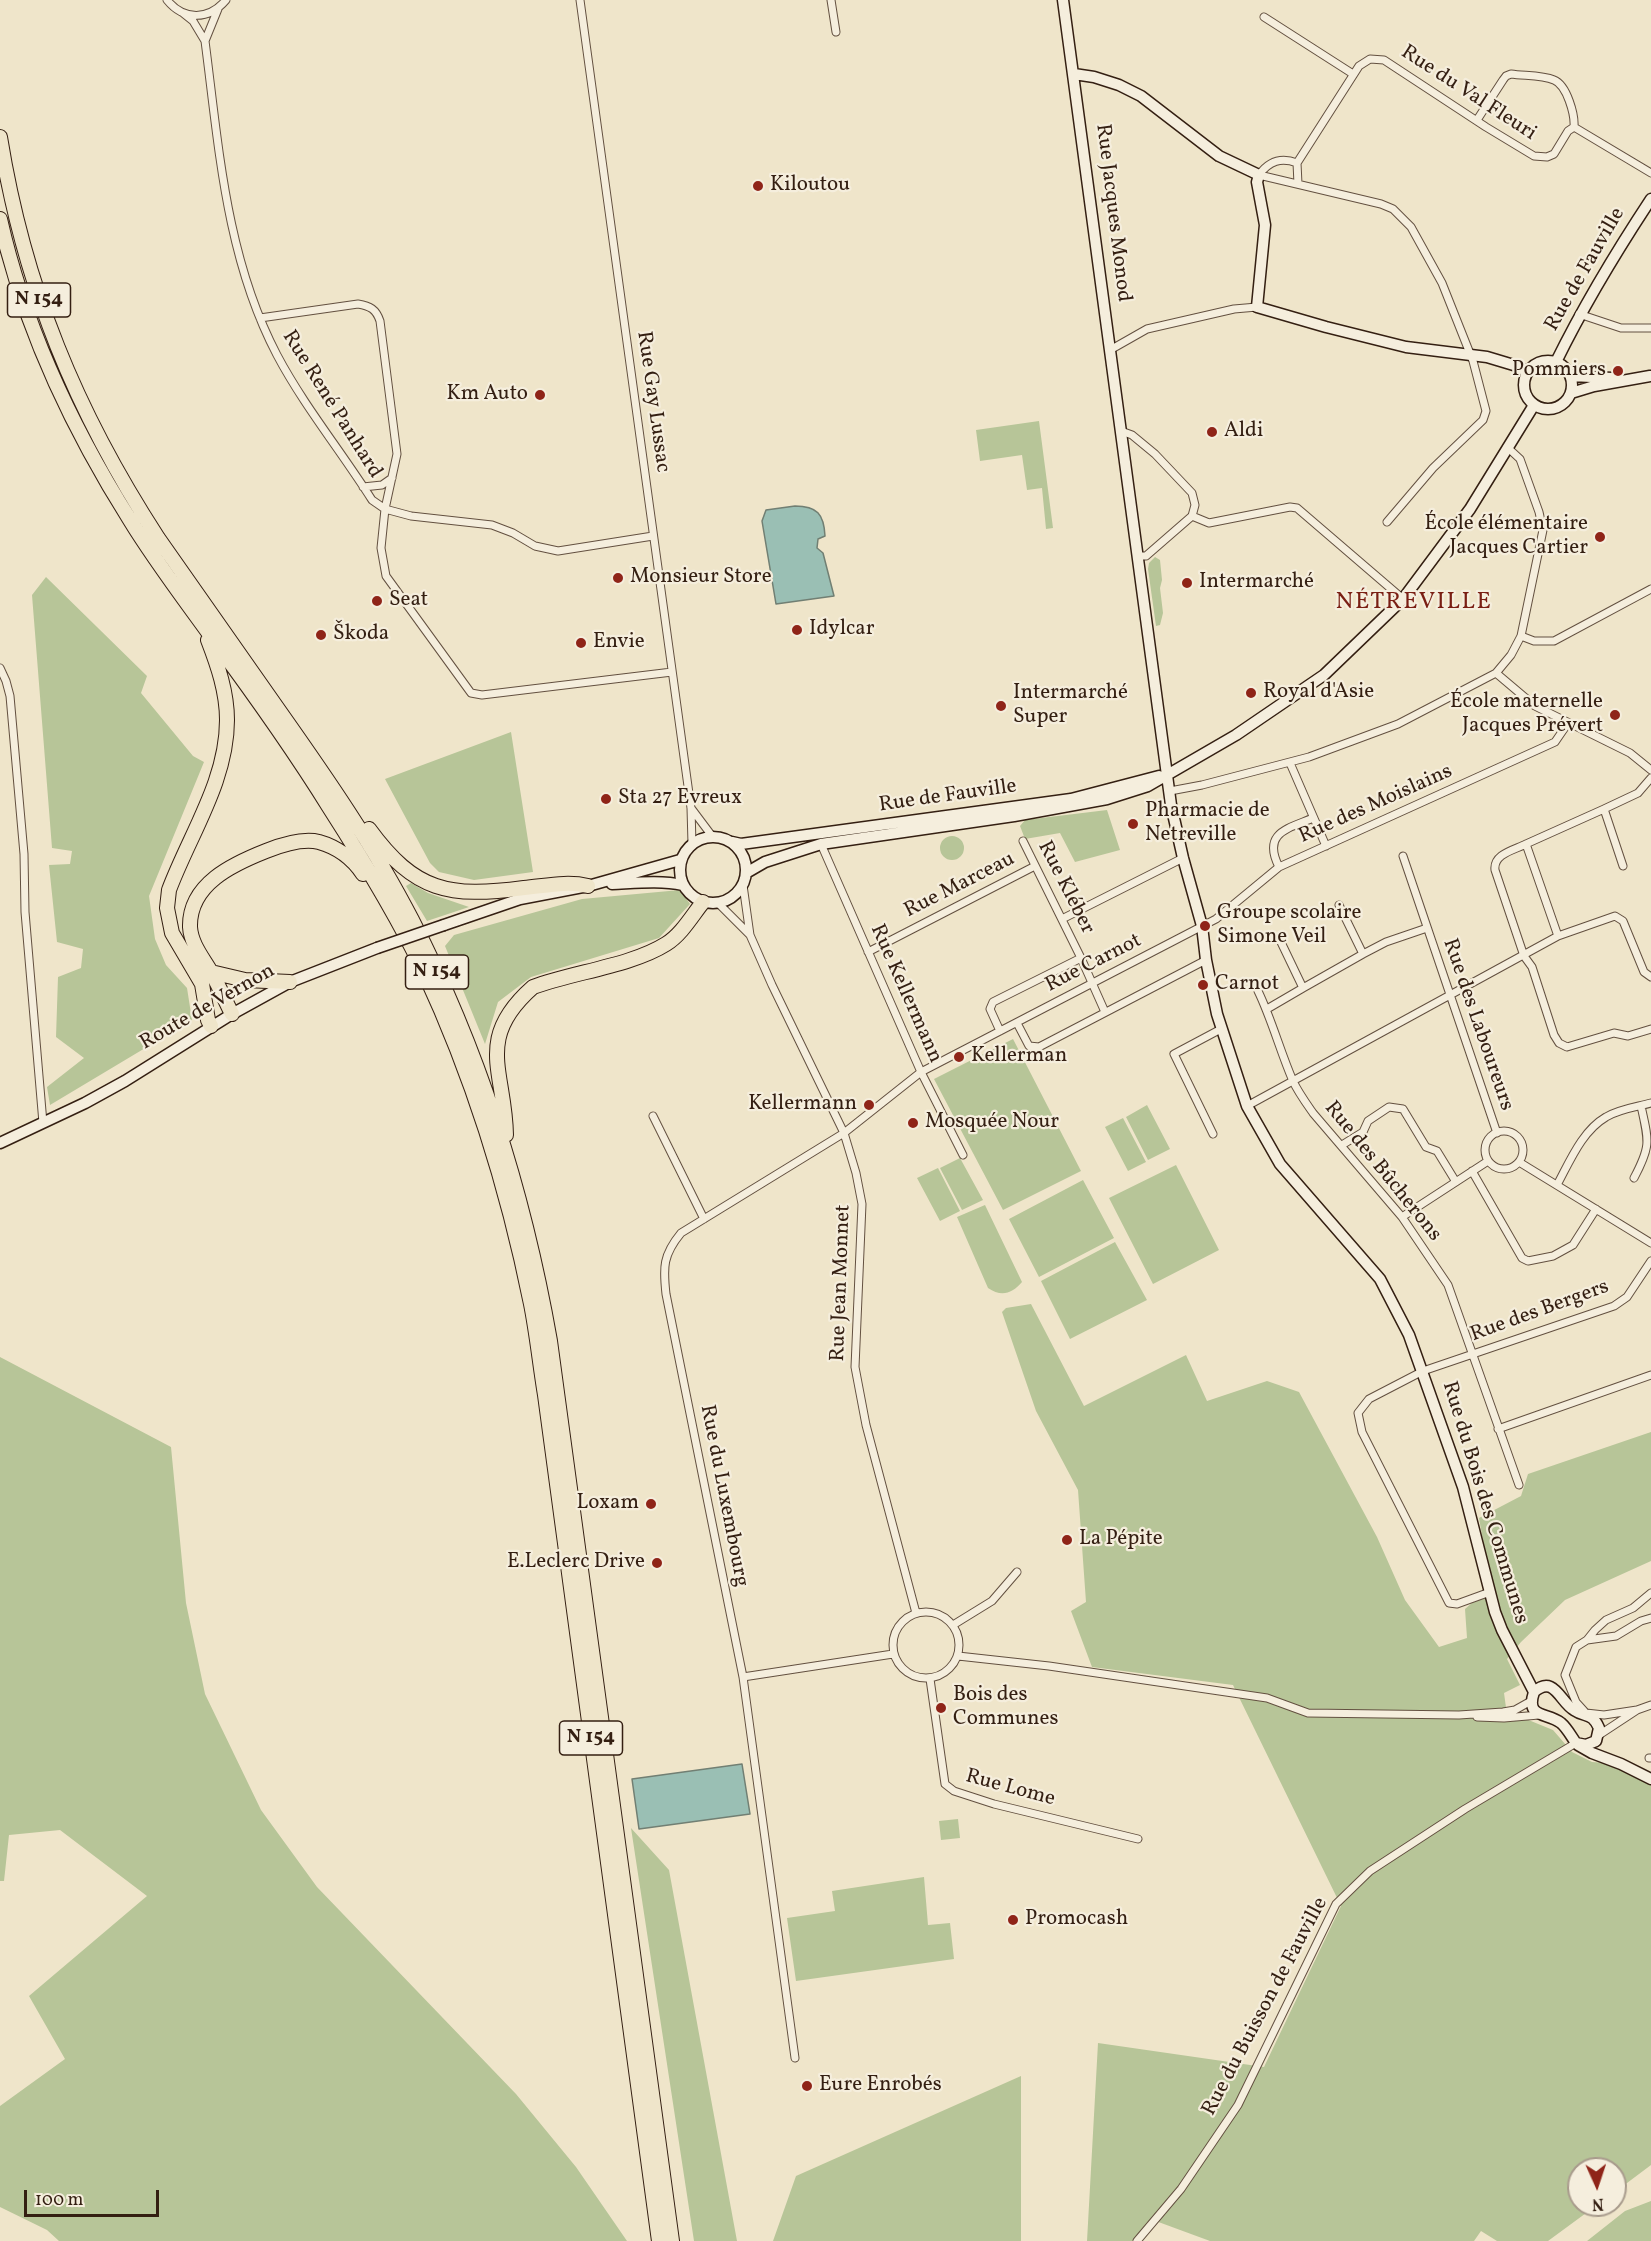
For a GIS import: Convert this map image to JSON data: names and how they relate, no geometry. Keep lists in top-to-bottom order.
{
  "streets": {
    "highway": ["N 154"],
    "street": [
      "Rue du Val Fleuri",
      "Rue Jacques Monod",
      "Rue de Fauville",
      "Rue Gay Lussac",
      "Rue René Panhard",
      "Rue des Moislains",
      "Rue Marceau",
      "Rue Kléber",
      "Rue Carnot",
      "Rue Kellermann",
      "Route de Vernon",
      "Rue des Laboureurs",
      "Rue des Bûcherons",
      "Rue Jean Monnet",
      "Rue des Bergers",
      "Rue du Luxembourg",
      "Rue du Bois des Communes",
      "Rue Lome",
      "Rue du Buisson de Fauville"
    ]
  },
  "crossings": [
    ["Rue Jacques Monod", "Rue de Fauville"],
    ["Rue Jacques Monod", "Rue du Bois des Communes"],
    ["Rue de Fauville", "Rue Gay Lussac"],
    ["Rue de Fauville", "Rue Kellermann"],
    ["Rue de Fauville", "Rue Jean Monnet"],
    ["Rue de Fauville", "Rue du Bois des Communes"],
    ["Rue Gay Lussac", "Rue Jean Monnet"],
    ["Rue des Moislains", "Rue Carnot"],
    ["Rue des Moislains", "Rue du Bois des Communes"],
    ["Rue Marceau", "Rue Kléber"],
    ["Rue Marceau", "Rue Kellermann"],
    ["Rue Kléber", "Rue Carnot"],
    ["Rue Carnot", "Rue Kellermann"],
    ["Rue Carnot", "Rue du Luxembourg"],
    ["Rue Carnot", "Rue du Bois des Communes"],
    ["Rue Kellermann", "Rue du Luxembourg"],
    ["Rue des Bûcherons", "Rue des Bergers"],
    ["Rue Jean Monnet", "Rue du Luxembourg"],
    ["Rue Jean Monnet", "Rue Lome"],
    ["Rue des Bergers", "Rue du Bois des Communes"]
  ],
  "districts": ["NÉTREVILLE"],
  "places": [
    "Kiloutou",
    "Pommiers",
    "Km Auto",
    "Aldi",
    "École élémentaire Jacques Cartier",
    "Monsieur Store",
    "Intermarché",
    "Seat",
    "Idylcar",
    "Škoda",
    "Envie",
    "Royal d'Asie",
    "Intermarché Super",
    "École maternelle Jacques Prévert",
    "Sta 27 Evreux",
    "Pharmacie de Netreville",
    "Groupe scolaire Simone Veil",
    "Carnot",
    "Kellerman",
    "Kellermann",
    "Mosquée Nour",
    "Loxam",
    "La Pépite",
    "E.Leclerc Drive",
    "Bois des Communes",
    "Promocash",
    "Eure Enrobés"
  ],
  "scale_bar": "100 m",
  "north": "bottom"
}
